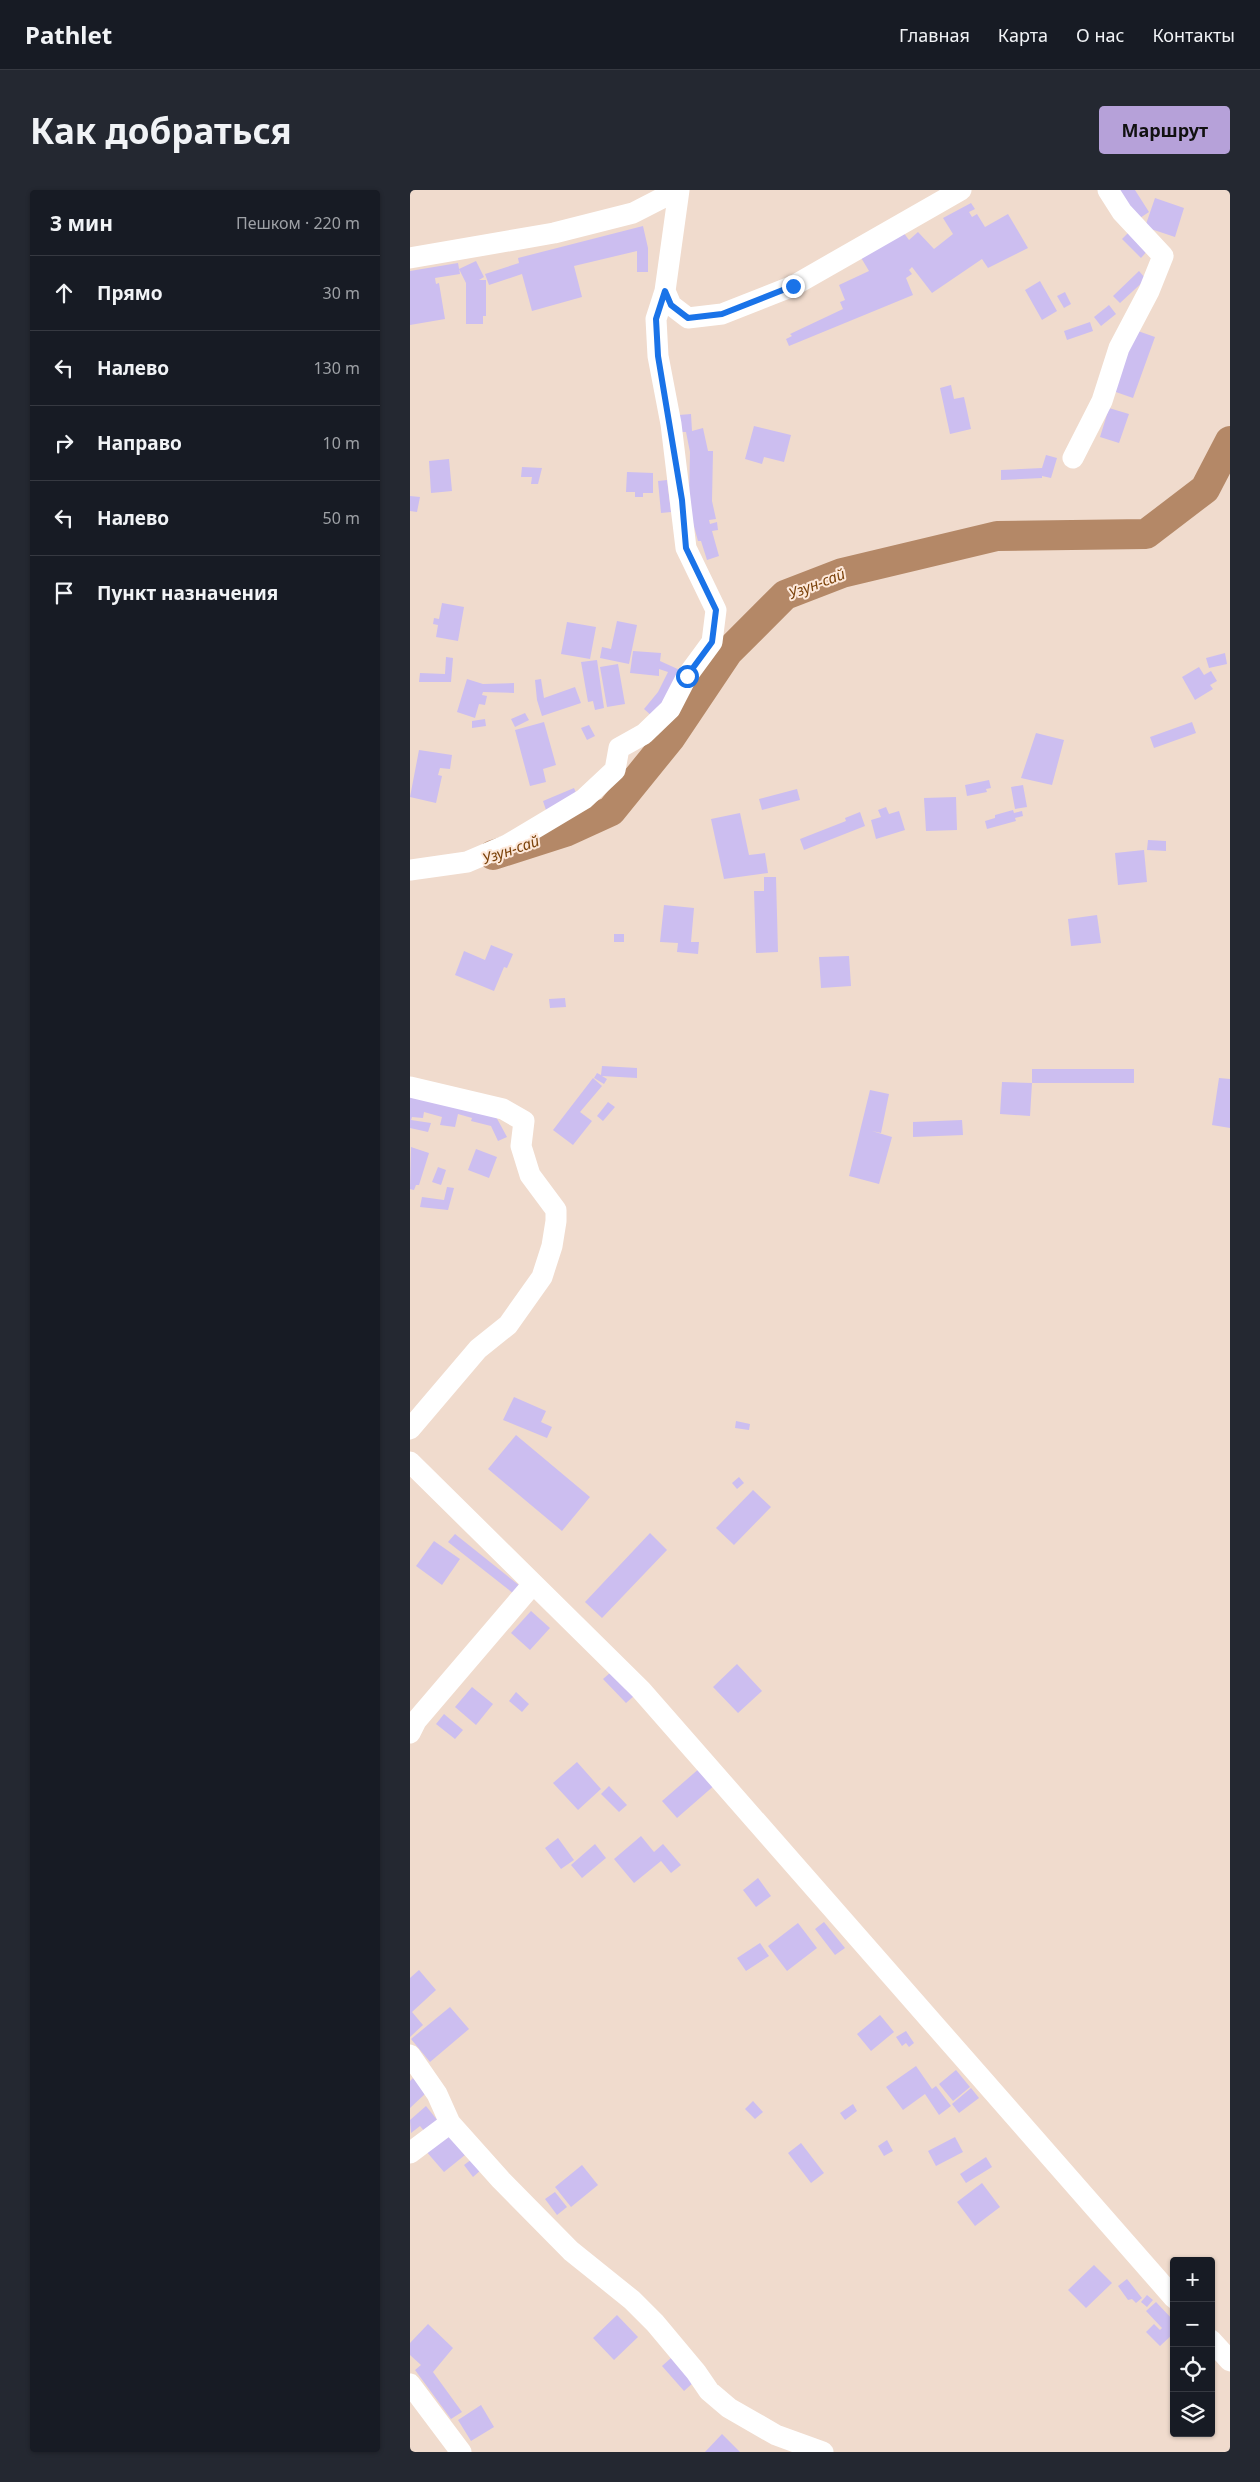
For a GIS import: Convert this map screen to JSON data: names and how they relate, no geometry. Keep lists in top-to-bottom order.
{
  "water": ["Узун-сай"],
  "page": {
    "header": "Pathlet",
    "nav": [
      "Главная",
      "Карта",
      "О нас",
      "Контакты"
    ],
    "buttons": "Маршрут",
    "title": "Как добраться",
    "heading": ["3 мин", "Пешком · 220 m"],
    "list": [
      ["Прямо", "30 m"],
      ["Налево", "130 m"],
      ["Направо", "10 m"],
      ["Налево", "50 m"],
      "Пункт назначения"
    ],
    "map_buttons": ["+", "−"]
  }
}
